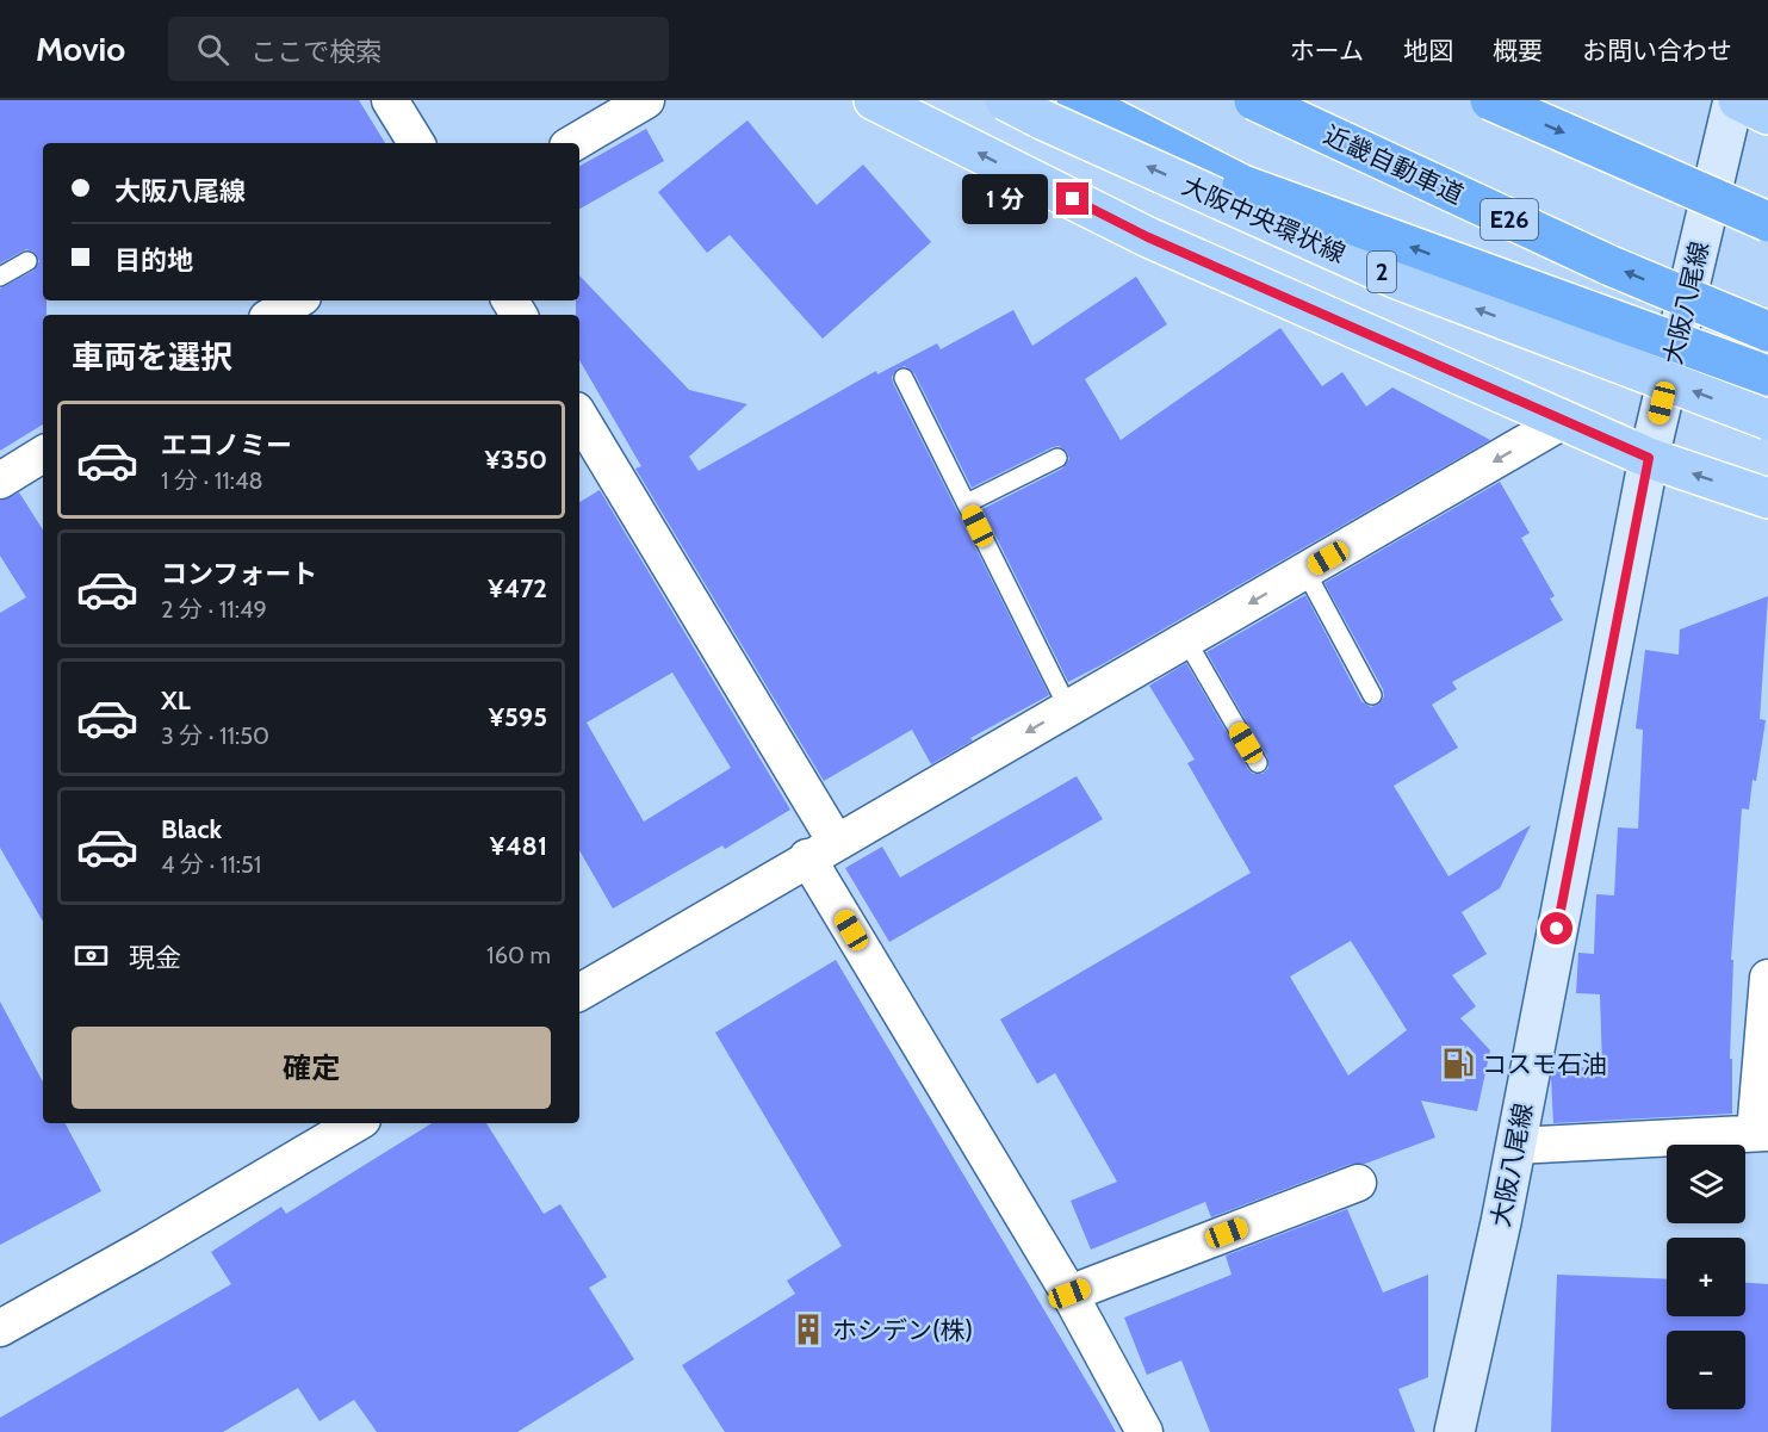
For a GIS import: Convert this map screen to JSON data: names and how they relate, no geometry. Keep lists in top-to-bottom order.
{
  "streets": {
    "highway": ["近畿自動車道", "E26"],
    "main road": ["大阪中央環状線", "2", "大阪八尾線"]
  },
  "places": {
    "fuel station": ["コスモ石油"],
    "building": ["ホシデン(株)"]
  },
  "page": {
    "header": "Movio",
    "search": "ここで検索",
    "nav": [
      "ホーム",
      "地図",
      "概要",
      "お問い合わせ"
    ],
    "banner": ["大阪八尾線", "目的地"],
    "bubble": "1 分",
    "heading": "車両を選択",
    "list": [
      {
        "name": "エコノミー",
        "note": "1 分 · 11:48",
        "value": "¥350"
      },
      {
        "name": "コンフォート",
        "note": "2 分 · 11:49",
        "value": "¥472"
      },
      {
        "name": "XL",
        "note": "3 分 · 11:50",
        "value": "¥595"
      },
      {
        "name": "Black",
        "note": "4 分 · 11:51",
        "value": "¥481"
      }
    ],
    "pay": ["現金", "160 m"],
    "buttons": "確定",
    "map_buttons": ["+", "−"]
  }
}
